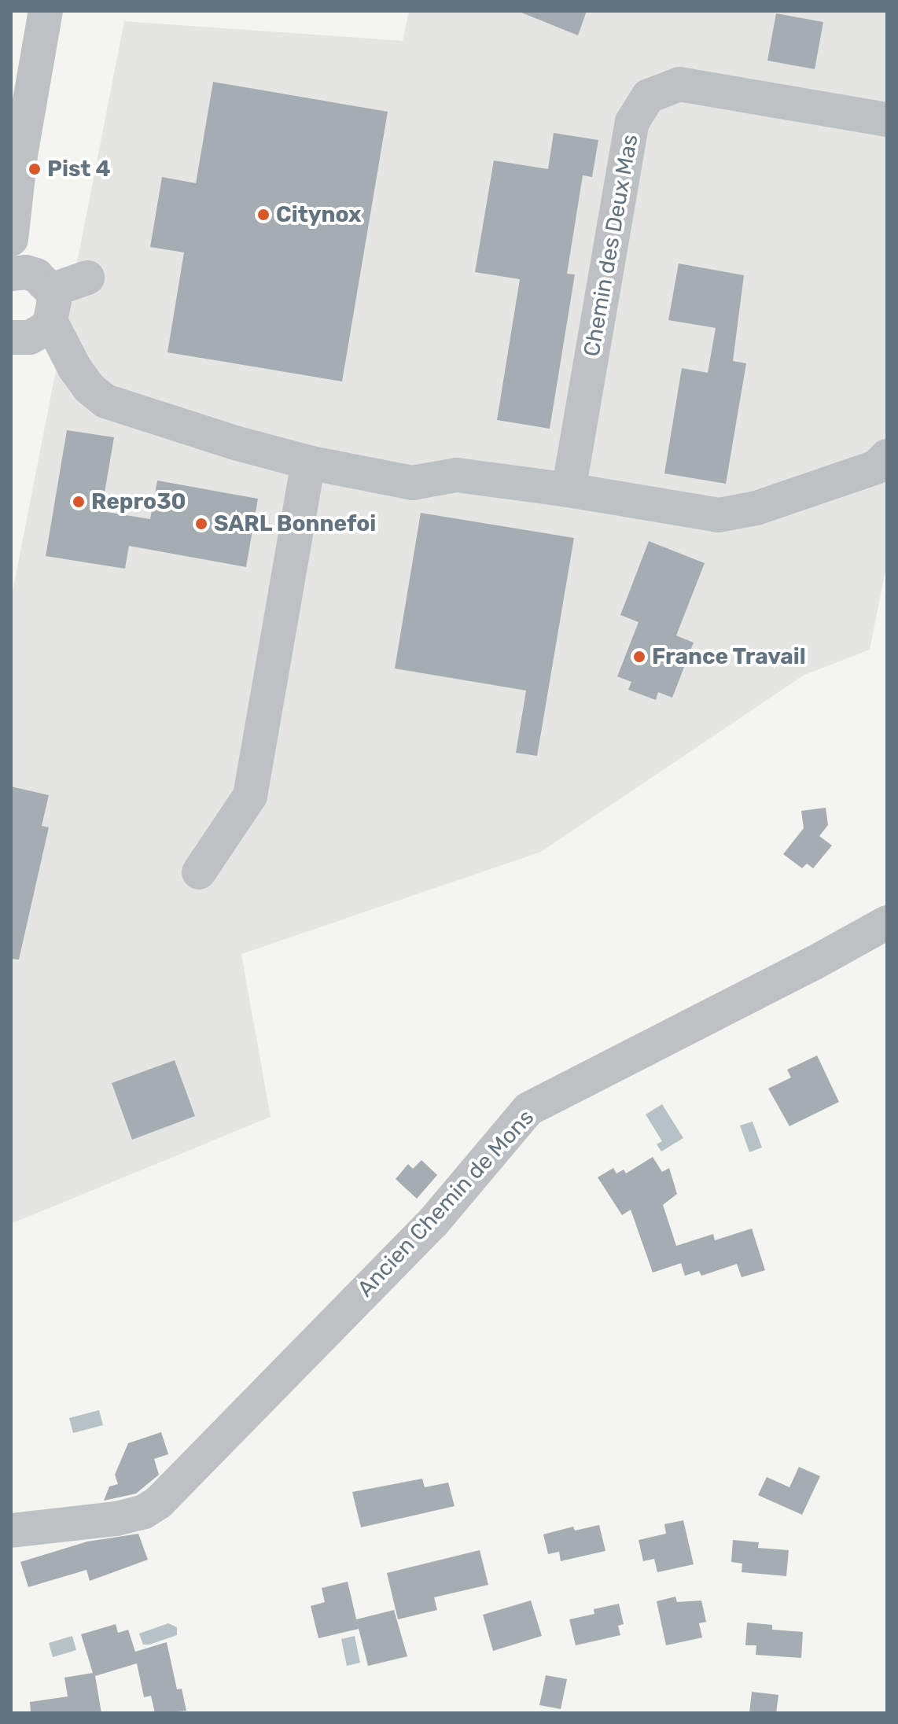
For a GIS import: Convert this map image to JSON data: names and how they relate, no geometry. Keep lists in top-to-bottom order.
{
  "streets": {
    "street": ["Chemin des Deux Mas", "Ancien Chemin de Mons"]
  },
  "places": [
    "Pist 4",
    "Citynox",
    "Repro30",
    "SARL Bonnefoi",
    "France Travail"
  ]
}
